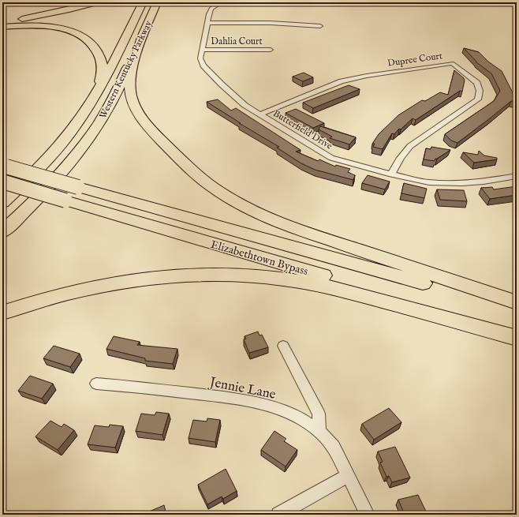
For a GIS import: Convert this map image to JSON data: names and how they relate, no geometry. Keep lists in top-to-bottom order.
{
  "streets": {
    "highway": ["Western Kentucky Parkway", "Elizabethtown Bypass"],
    "street": [
      "Dahlia Court",
      "Dupree Court",
      "Butterfield Drive",
      "Jennie Lane"
    ]
  },
  "crossings": [
    ["Dahlia Court", "Butterfield Drive"],
    ["Dupree Court", "Butterfield Drive"]
  ]
}
